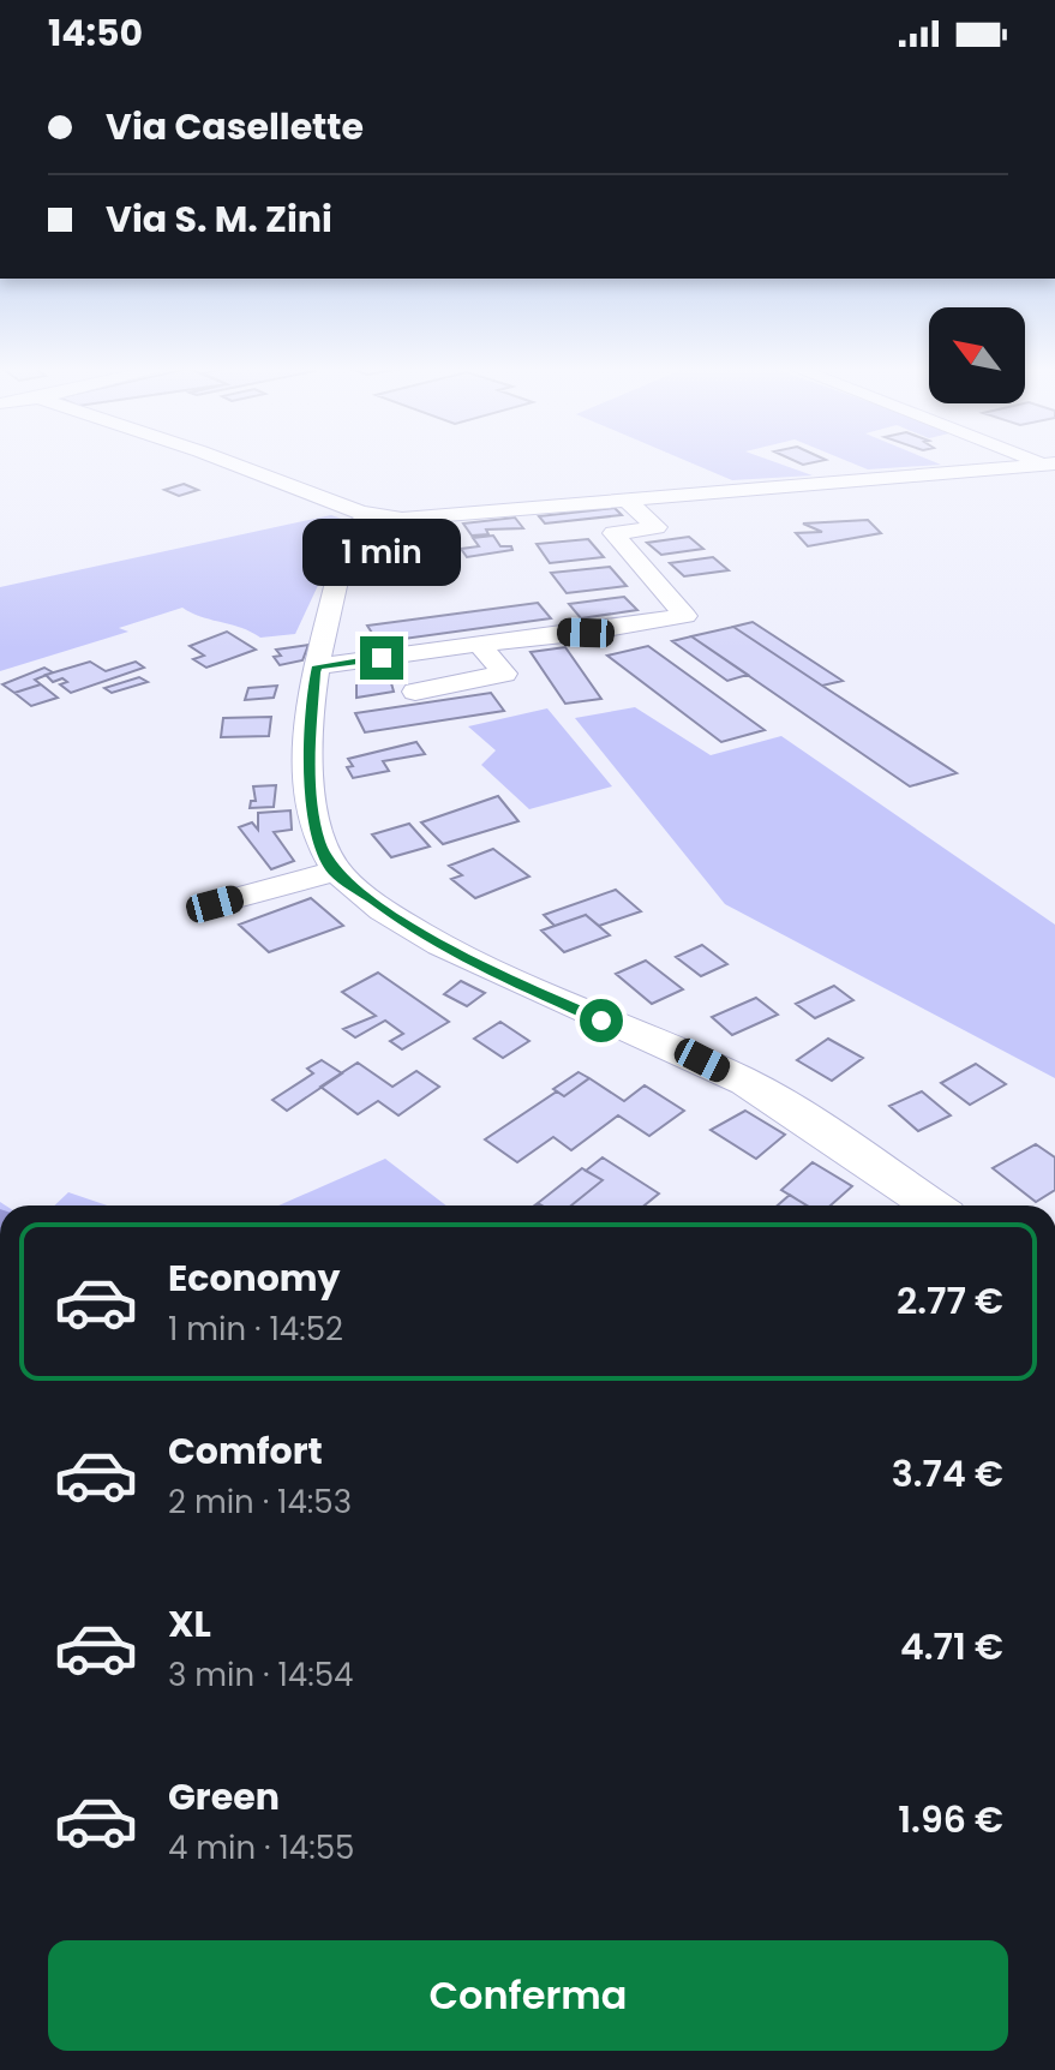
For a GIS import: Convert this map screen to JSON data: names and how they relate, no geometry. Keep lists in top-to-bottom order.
{
  "north": "top left",
  "page": {
    "status": "14:50",
    "banner": ["Via Casellette", "Via S. M. Zini"],
    "bubble": "1 min",
    "list": [
      {
        "name": "Economy",
        "note": "1 min · 14:52",
        "value": "2.77 €"
      },
      {
        "name": "Comfort",
        "note": "2 min · 14:53",
        "value": "3.74 €"
      },
      {
        "name": "XL",
        "note": "3 min · 14:54",
        "value": "4.71 €"
      },
      {
        "name": "Green",
        "note": "4 min · 14:55",
        "value": "1.96 €"
      }
    ],
    "buttons": "Conferma"
  }
}
